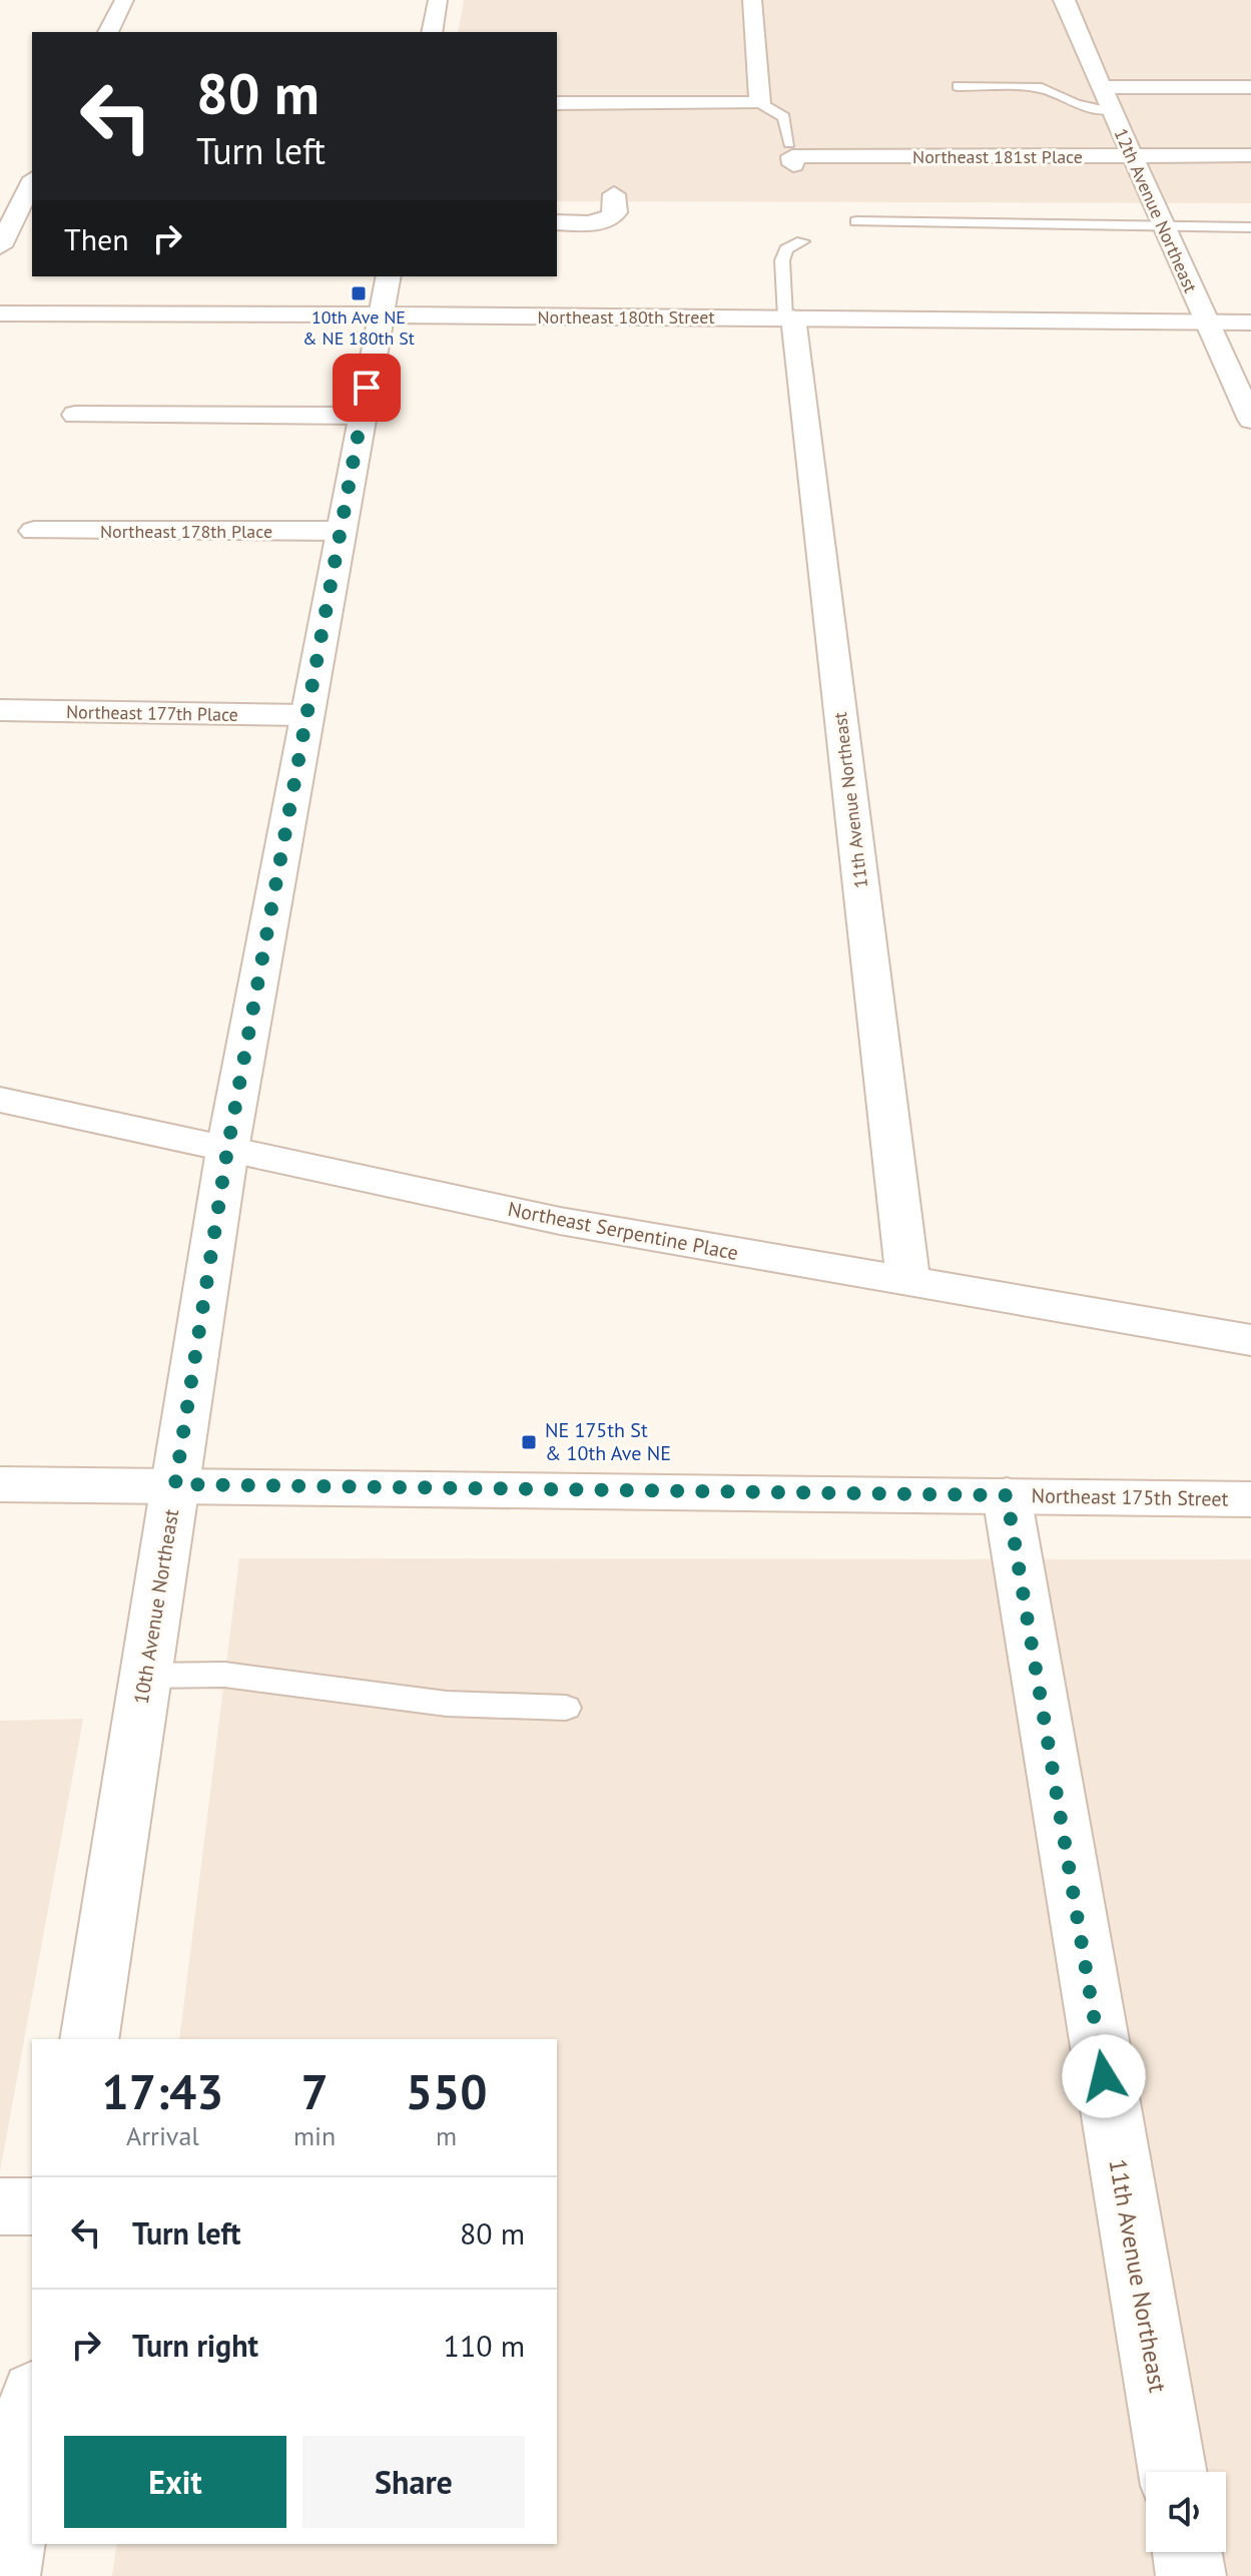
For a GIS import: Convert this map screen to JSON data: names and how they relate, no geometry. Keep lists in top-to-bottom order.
{
  "streets": {
    "street": [
      "Northeast 181st Place",
      "12th Avenue Northeast",
      "Northeast 180th Street",
      "Northeast 178th Place",
      "Northeast 177th Place",
      "11th Avenue Northeast",
      "Northeast Serpentine Place",
      "Northeast 175th Street",
      "10th Avenue Northeast"
    ]
  },
  "crossings": [
    ["Northeast 181st Place", "12th Avenue Northeast"],
    ["12th Avenue Northeast", "Northeast 180th Street"],
    ["Northeast 180th Street", "11th Avenue Northeast"],
    ["Northeast 180th Street", "10th Avenue Northeast"],
    ["Northeast 178th Place", "10th Avenue Northeast"],
    ["Northeast 177th Place", "10th Avenue Northeast"],
    ["11th Avenue Northeast", "Northeast Serpentine Place"],
    ["11th Avenue Northeast", "Northeast 175th Street"],
    ["Northeast Serpentine Place", "10th Avenue Northeast"],
    ["Northeast 175th Street", "10th Avenue Northeast"]
  ],
  "places": {
    "transit": ["10th Ave NE & NE 180th St", "NE 175th St & 10th Ave NE"]
  },
  "page": {
    "turn": ["80 m", "Turn left"],
    "then": "Then",
    "eta": [
      "17:43",
      "Arrival",
      "7",
      "min",
      "550",
      "m"
    ],
    "list": [
      {
        "name": "Turn left",
        "value": "80 m"
      },
      {
        "name": "Turn right",
        "value": "110 m"
      }
    ],
    "buttons": ["Exit", "Share"]
  }
}
